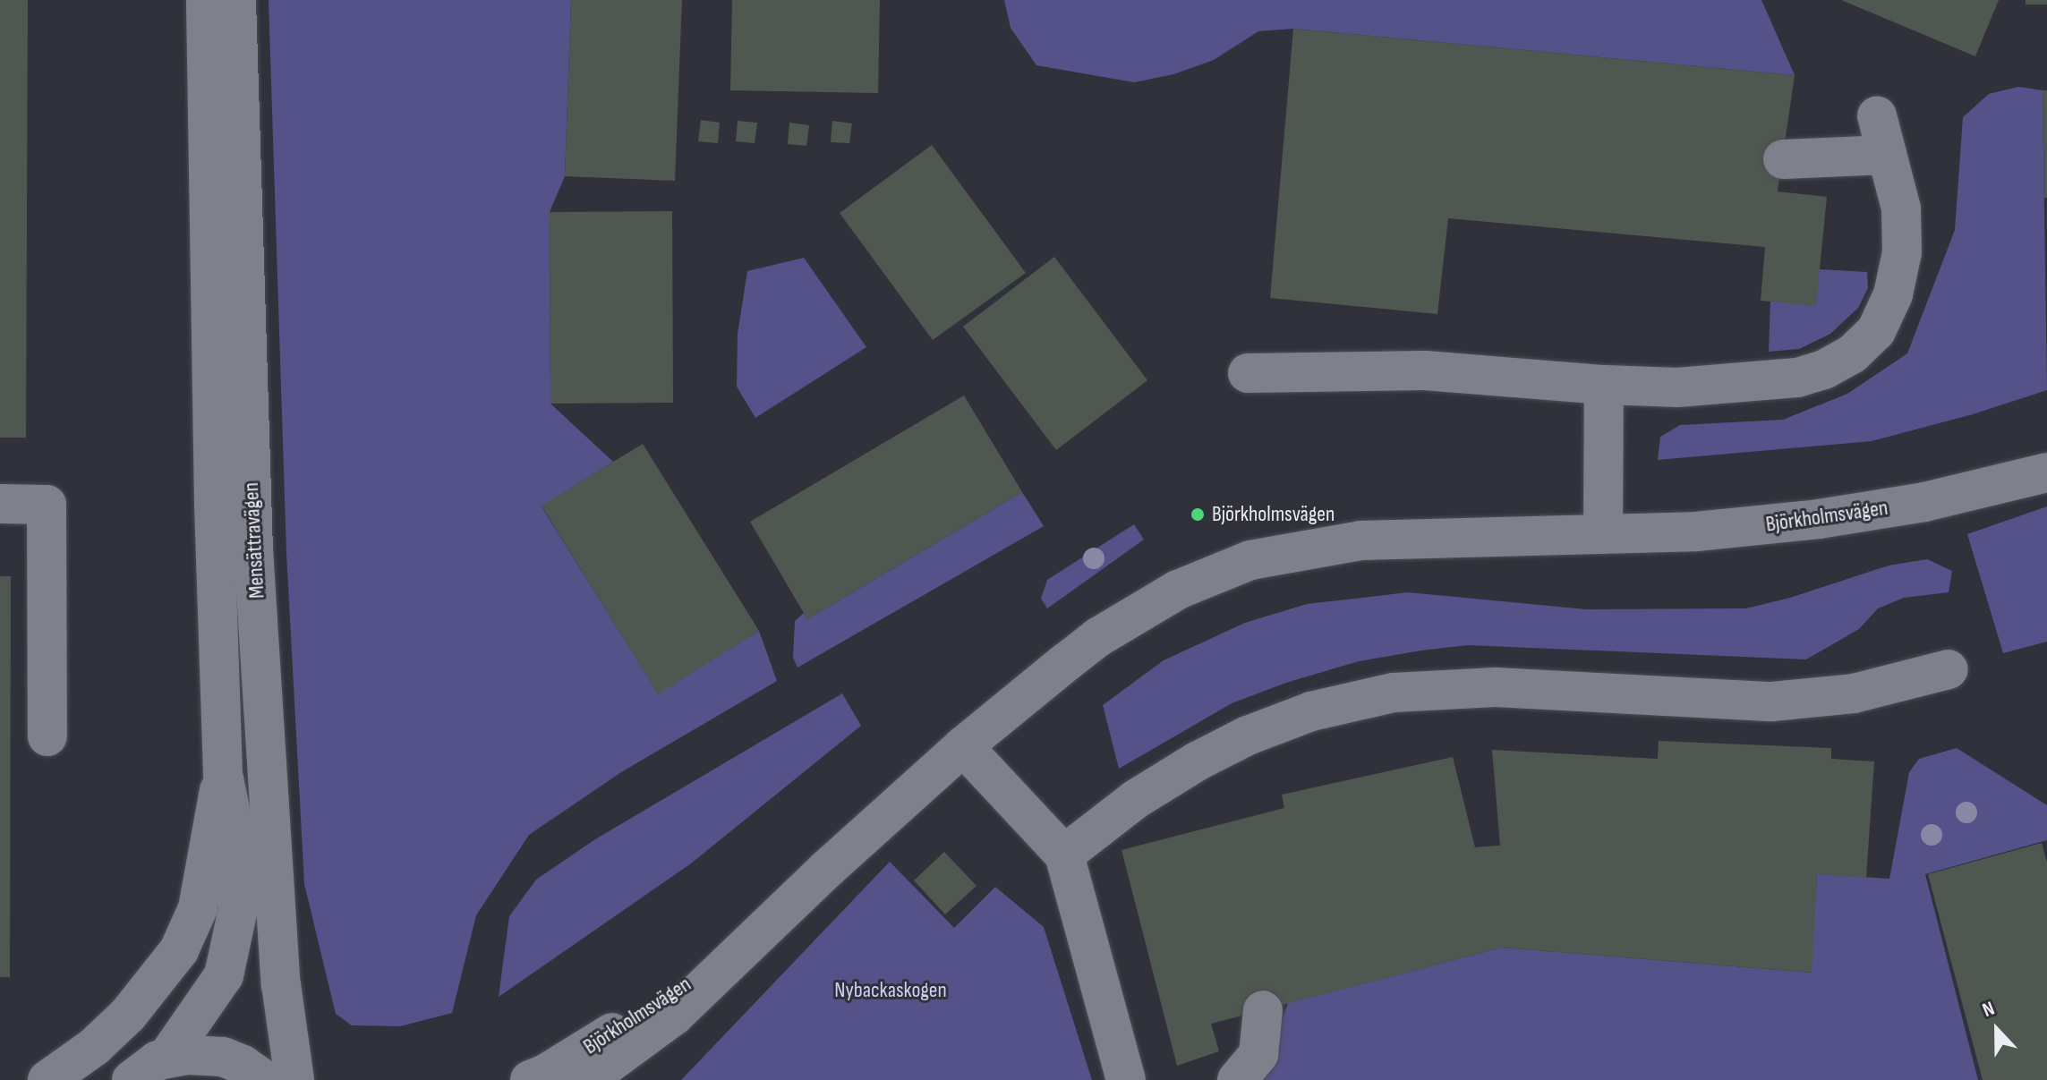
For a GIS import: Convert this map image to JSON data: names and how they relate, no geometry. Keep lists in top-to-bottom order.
{
  "streets": {
    "street": ["Björkholmsvägen", "Mensättravägen"]
  },
  "parks": ["Nybackaskogen"],
  "places": ["Björkholmsvägen"],
  "north": "top"
}
